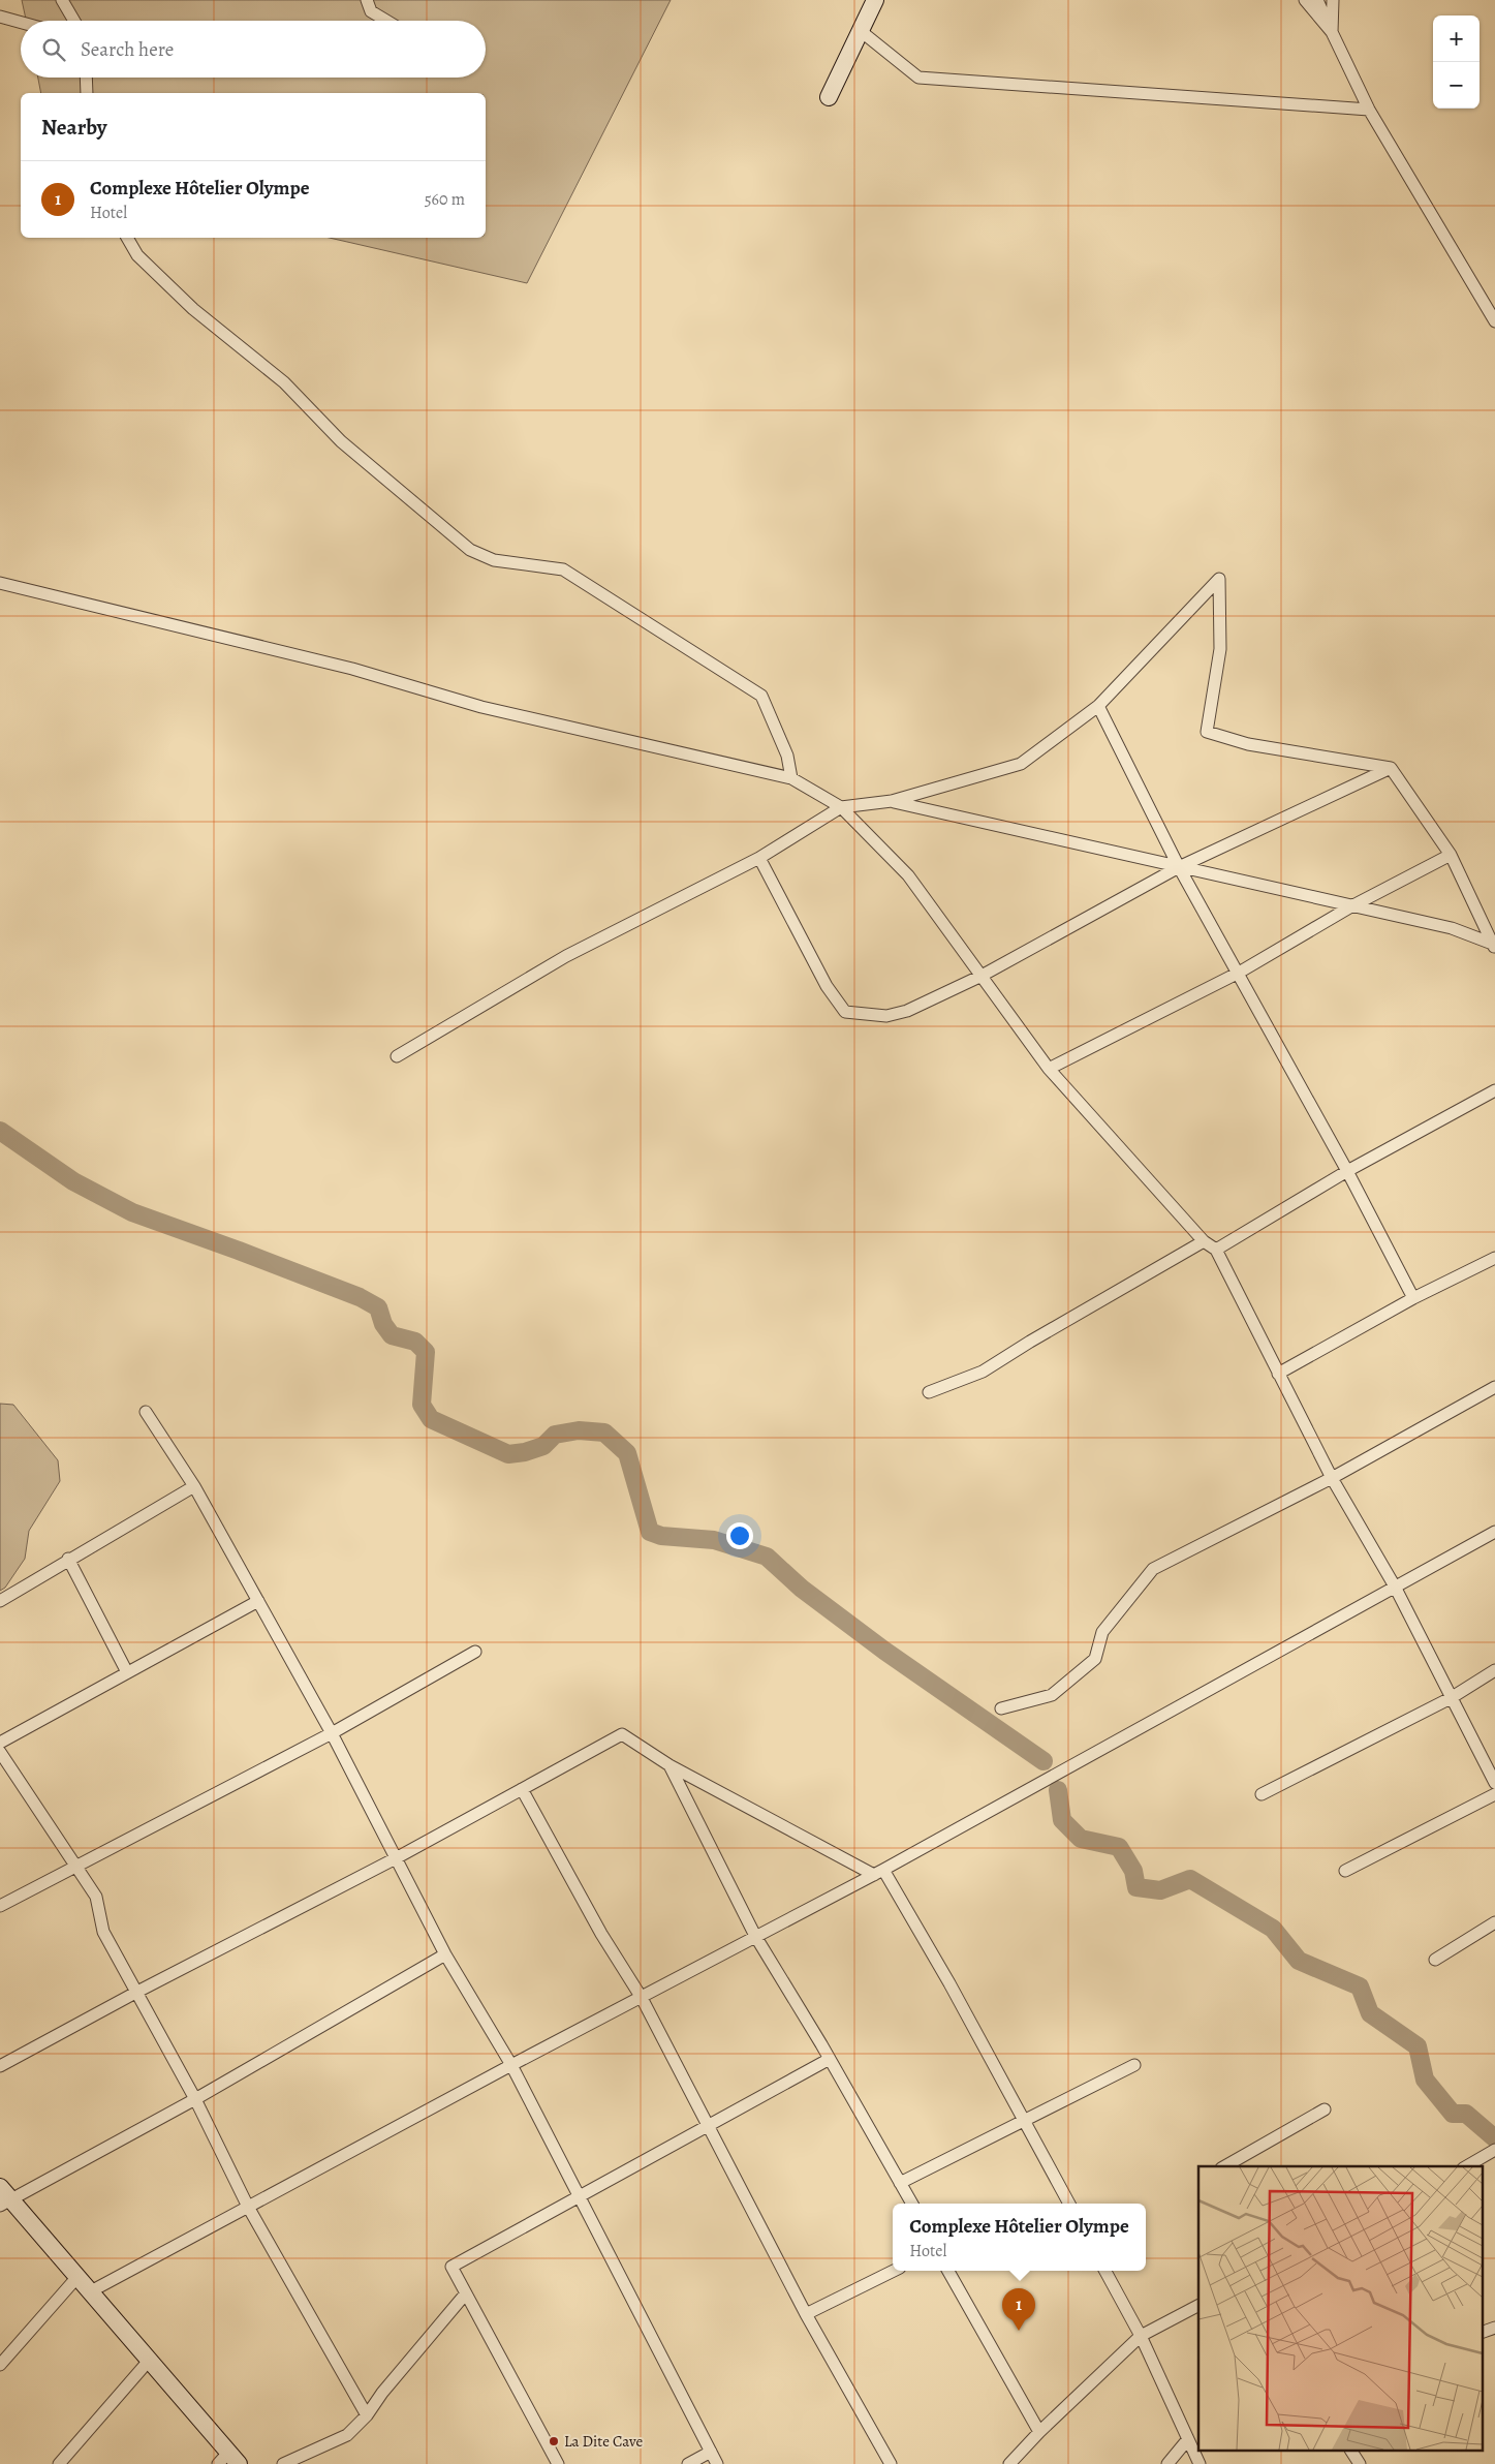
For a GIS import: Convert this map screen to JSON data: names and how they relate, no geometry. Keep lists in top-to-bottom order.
{
  "places": ["La Dite Cave"],
  "page": {
    "map_buttons": ["+", "−"],
    "search": "Search here",
    "heading": "Nearby",
    "list": [
      {
        "mark": "1",
        "name": "Complexe Hôtelier Olympe",
        "note": "Hotel",
        "value": "560 m"
      }
    ],
    "popup": ["Complexe Hôtelier Olympe", "Hotel"],
    "pins": "1"
  }
}
